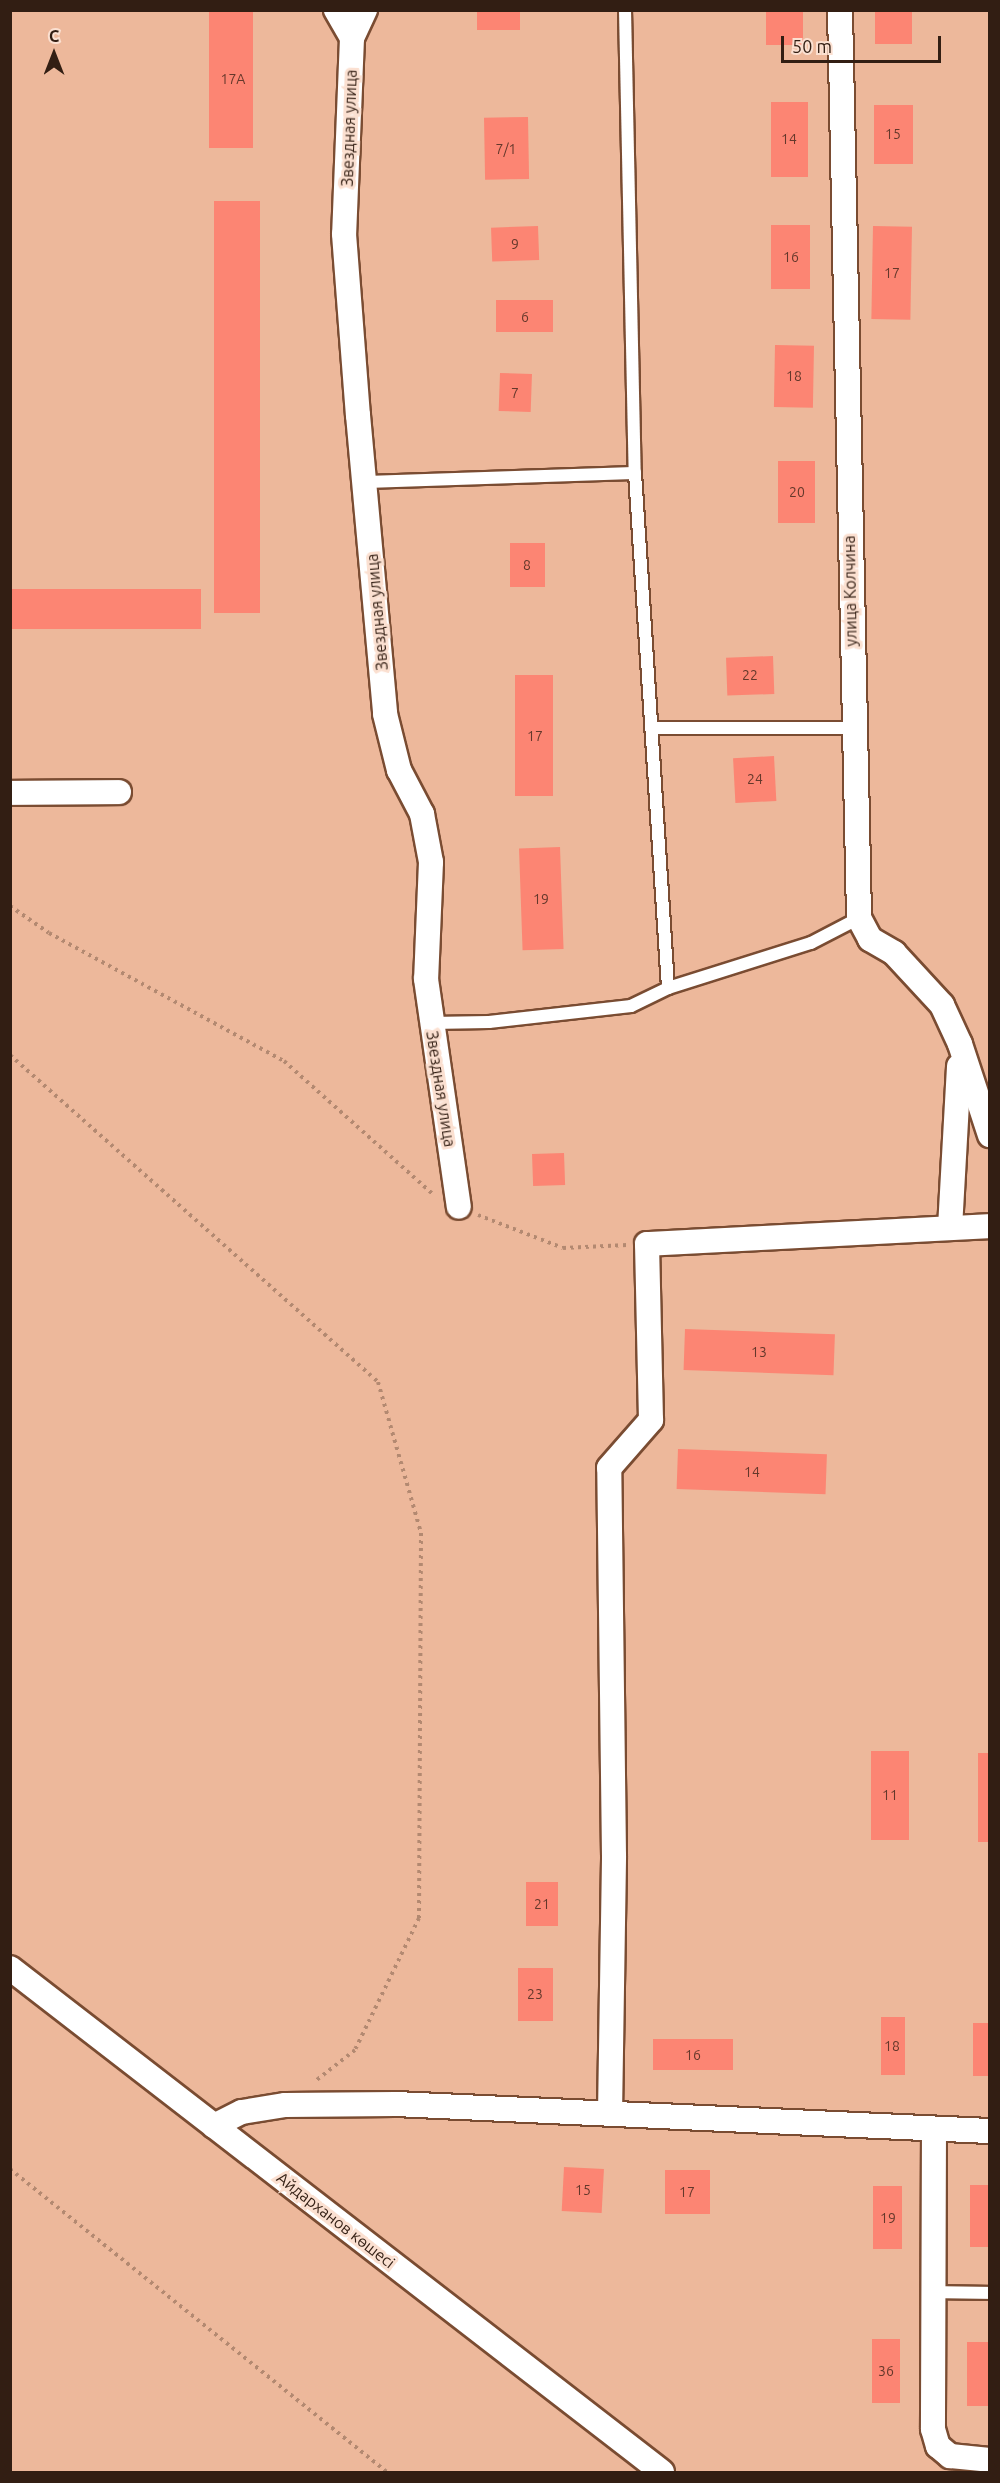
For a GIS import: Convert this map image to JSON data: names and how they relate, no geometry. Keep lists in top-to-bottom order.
{
  "streets": {
    "street": ["Звездная улица", "улица Колчина", "Айдарханов көшесі"]
  },
  "house_numbers": [
    "17А",
    "15",
    "14",
    "7/1",
    "9",
    "16",
    "17",
    "6",
    "18",
    "7",
    "20",
    "8",
    "22",
    "17",
    "24",
    "19",
    "13",
    "14",
    "11",
    "21",
    "23",
    "18",
    "16",
    "15",
    "17",
    "19",
    "36"
  ],
  "scale_bar": "50 m",
  "north": "top"
}
